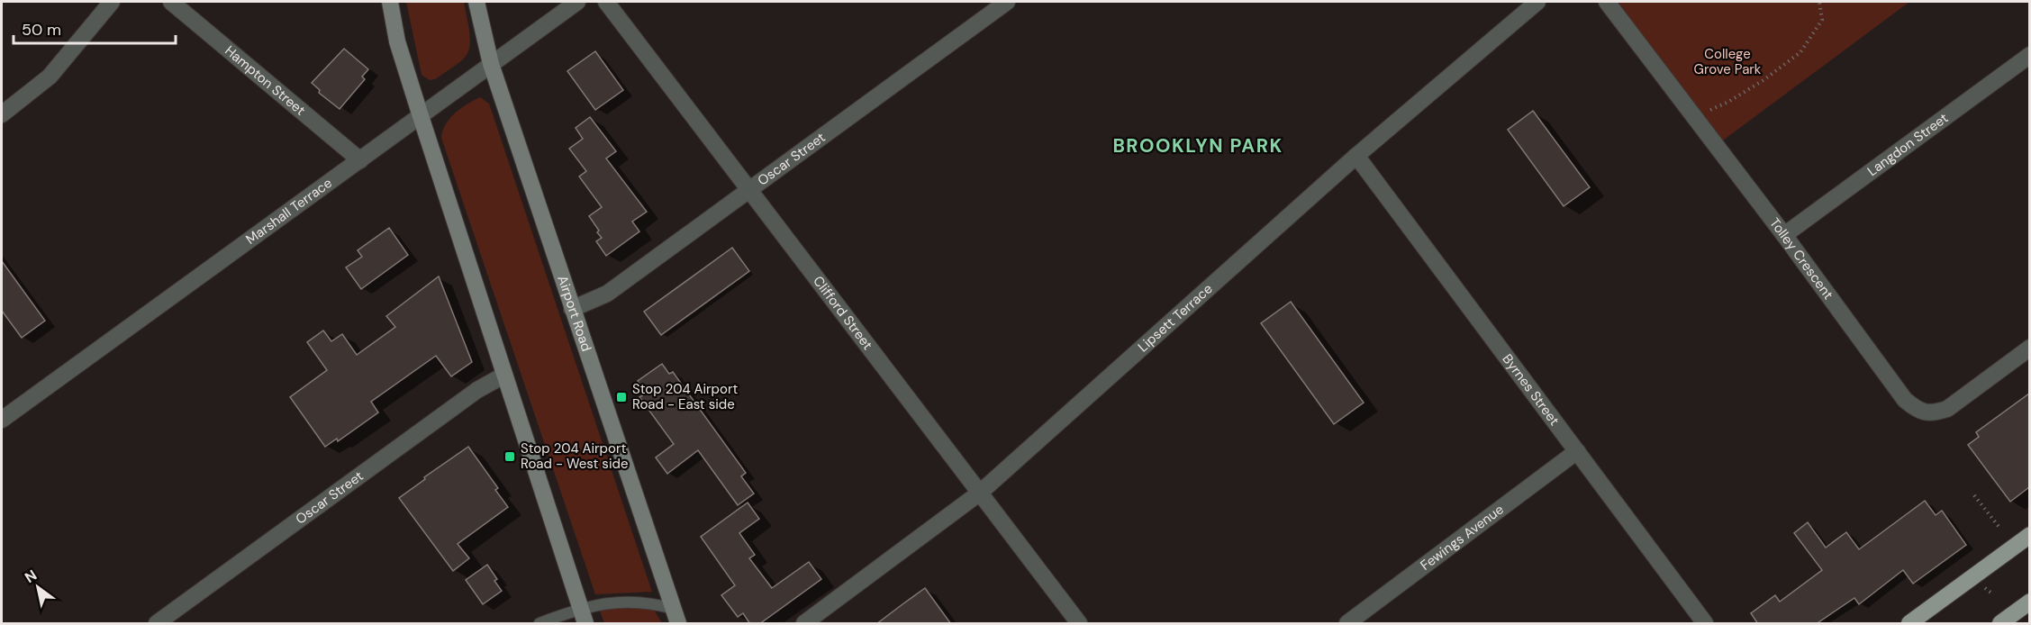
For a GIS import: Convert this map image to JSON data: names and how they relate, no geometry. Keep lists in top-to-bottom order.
{
  "streets": {
    "main road": ["Airport Road"],
    "street": [
      "Hampton Street",
      "Langdon Street",
      "Oscar Street",
      "Marshall Terrace",
      "Tolley Crescent",
      "Clifford Street",
      "Lipsett Terrace",
      "Byrnes Street",
      "Fewings Avenue"
    ]
  },
  "crossings": [
    ["Hampton Street", "Marshall Terrace"],
    ["Langdon Street", "Tolley Crescent"],
    ["Oscar Street", "Clifford Street"],
    ["Oscar Street", "Airport Road"],
    ["Marshall Terrace", "Airport Road"],
    ["Clifford Street", "Lipsett Terrace"],
    ["Lipsett Terrace", "Byrnes Street"],
    ["Byrnes Street", "Fewings Avenue"]
  ],
  "districts": ["BROOKLYN PARK"],
  "parks": ["College Grove Park"],
  "places": {
    "transit": ["Stop 204 Airport Road - East side", "Stop 204 Airport Road - West side"]
  },
  "scale_bar": "50 m",
  "north": "top left"
}
